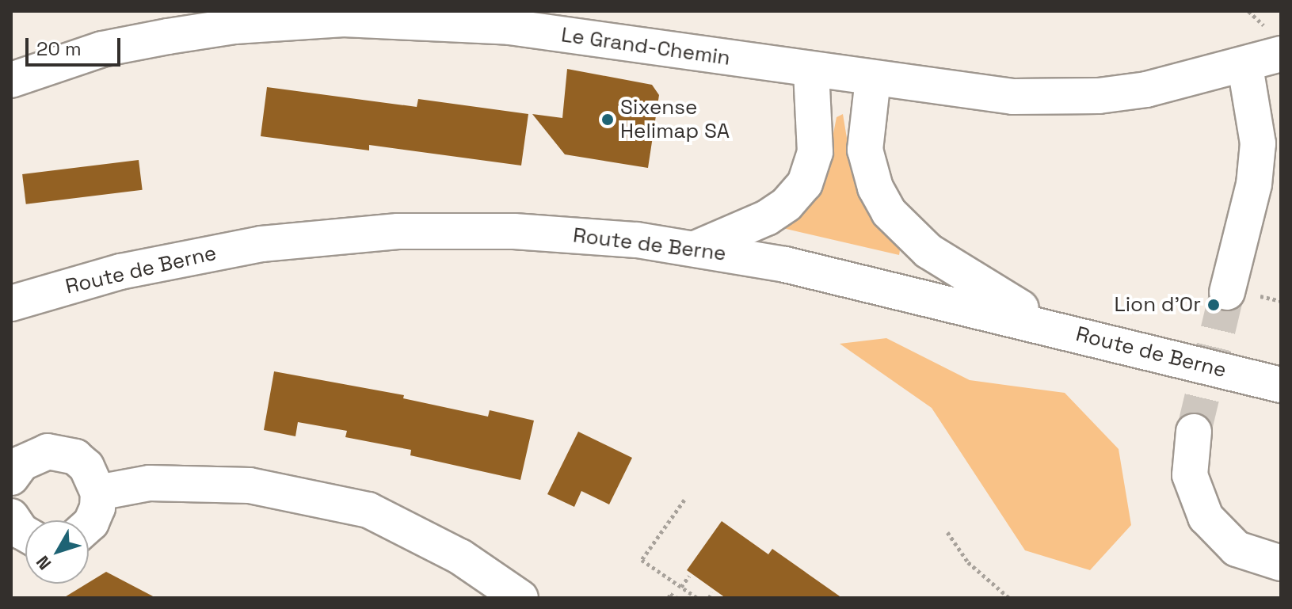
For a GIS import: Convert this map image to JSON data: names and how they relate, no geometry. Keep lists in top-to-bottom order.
{
  "streets": {
    "street": ["Le Grand-Chemin", "Route de Berne"]
  },
  "places": ["Sixense Helimap SA", "Lion d'Or"],
  "scale_bar": "20 m",
  "north": "bottom left"
}
